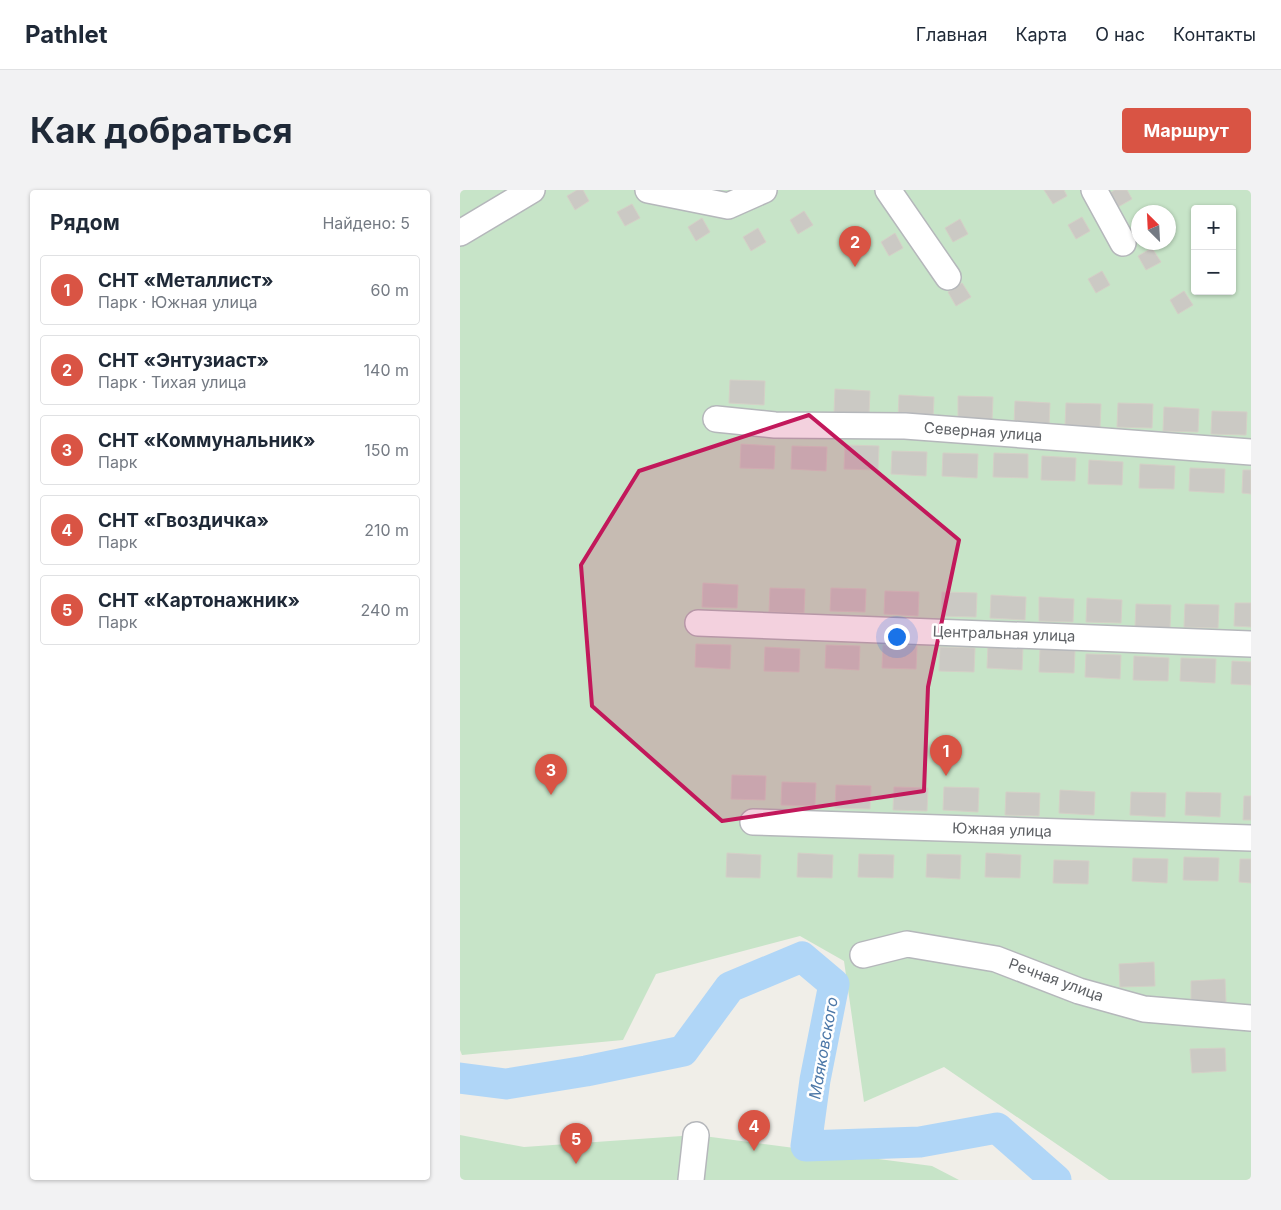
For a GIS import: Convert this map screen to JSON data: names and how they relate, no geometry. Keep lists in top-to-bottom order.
{
  "streets": {
    "street": [
      "Северная улица",
      "Центральная улица",
      "Южная улица",
      "Речная улица"
    ]
  },
  "water": ["Маяковского"],
  "north": "top left",
  "page": {
    "header": "Pathlet",
    "nav": [
      "Главная",
      "Карта",
      "О нас",
      "Контакты"
    ],
    "buttons": "Маршрут",
    "title": "Как добраться",
    "heading": ["Рядом", "Найдено: 5"],
    "map_buttons": ["+", "−"],
    "pins": [
      "2",
      "1",
      "3",
      "4",
      "5"
    ],
    "list": [
      {
        "mark": "1",
        "name": "СНТ «Металлист»",
        "note": "Парк · Южная улица",
        "value": "60 m"
      },
      {
        "mark": "2",
        "name": "СНТ «Энтузиаст»",
        "note": "Парк · Тихая улица",
        "value": "140 m"
      },
      {
        "mark": "3",
        "name": "СНТ «Коммунальник»",
        "note": "Парк",
        "value": "150 m"
      },
      {
        "mark": "4",
        "name": "СНТ «Гвоздичка»",
        "note": "Парк",
        "value": "210 m"
      },
      {
        "mark": "5",
        "name": "СНТ «Картонажник»",
        "note": "Парк",
        "value": "240 m"
      }
    ]
  }
}
